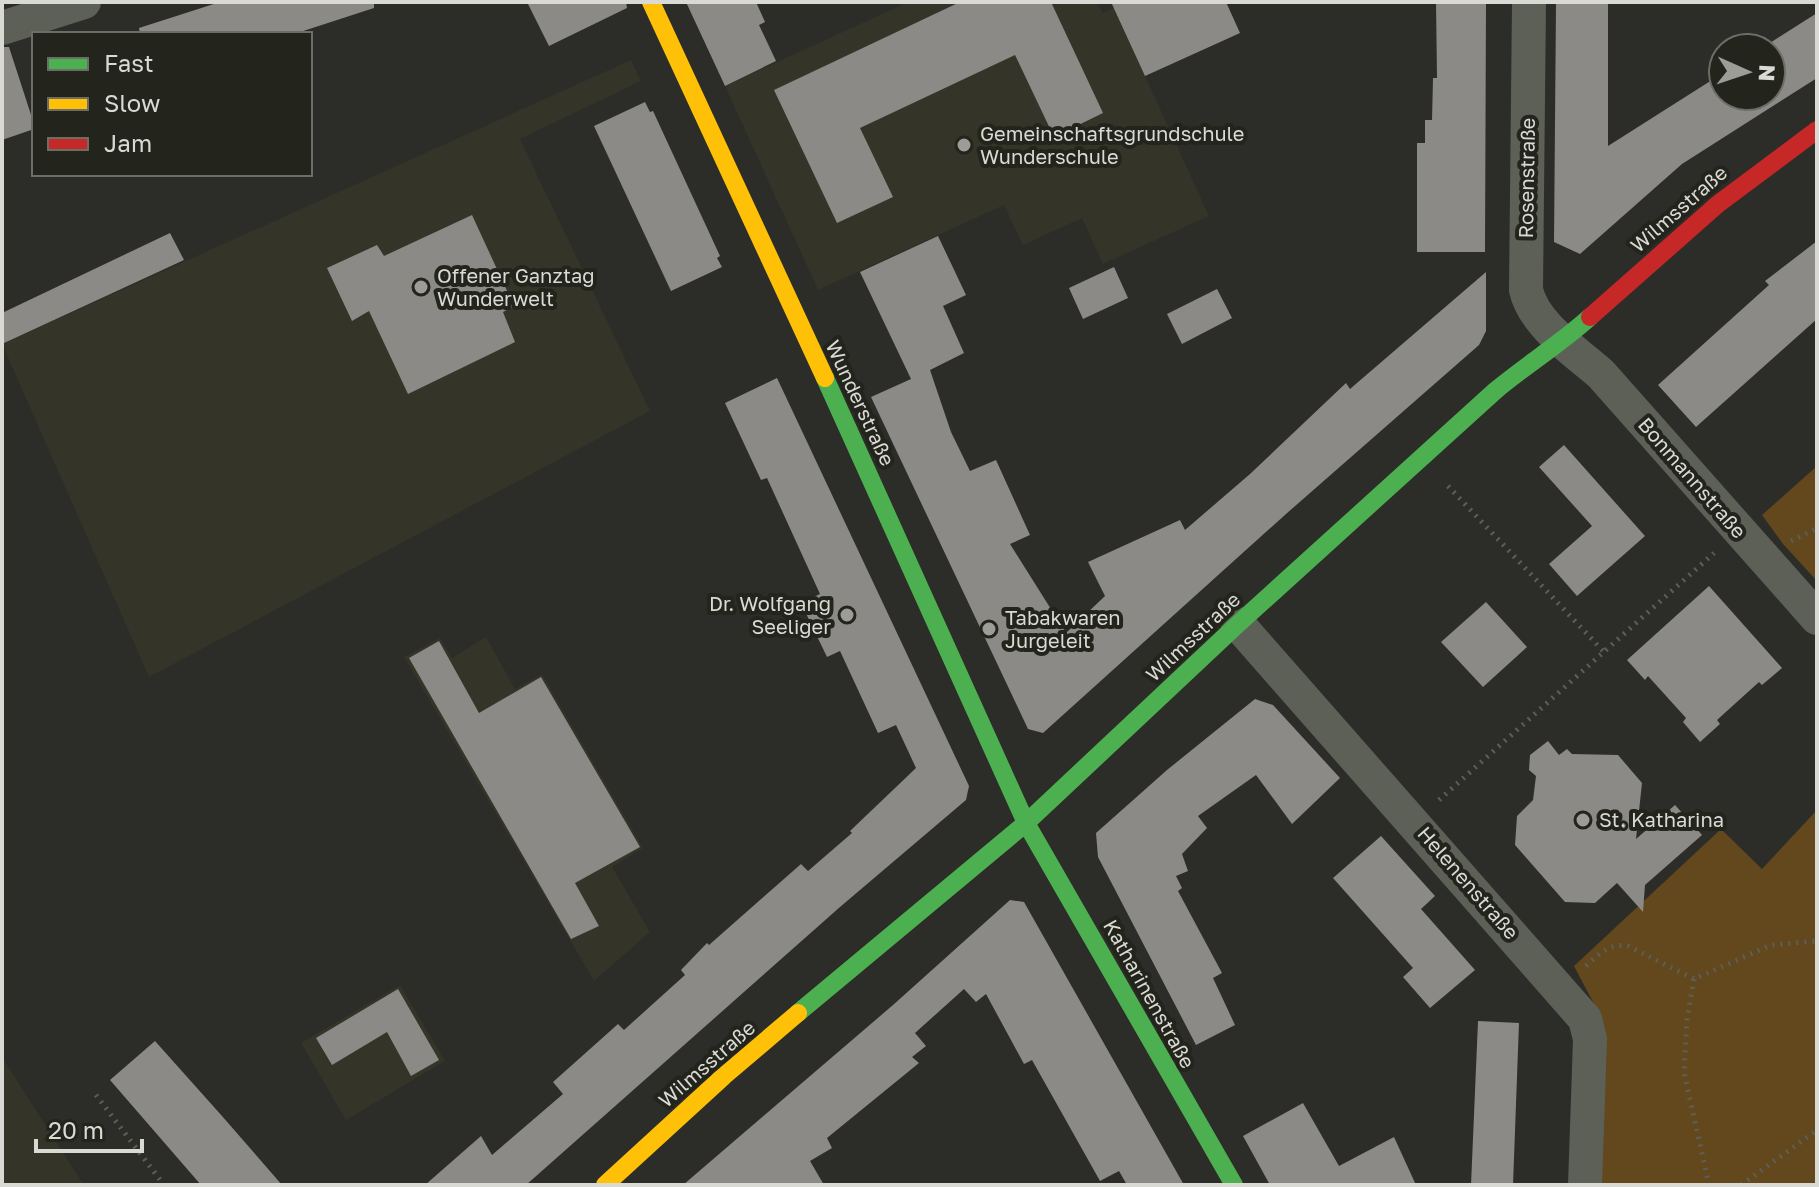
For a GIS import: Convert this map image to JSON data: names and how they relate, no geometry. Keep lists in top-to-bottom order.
{
  "streets": {
    "street": [
      "Rosenstraße",
      "Wilmsstraße",
      "Wunderstraße",
      "Bonmannstraße",
      "Helenenstraße",
      "Katharinenstraße"
    ]
  },
  "crossings": [
    ["Rosenstraße", "Wilmsstraße"],
    ["Rosenstraße", "Bonmannstraße"],
    ["Wilmsstraße", "Wunderstraße"],
    ["Wilmsstraße", "Bonmannstraße"],
    ["Wilmsstraße", "Helenenstraße"],
    ["Wilmsstraße", "Katharinenstraße"],
    ["Wunderstraße", "Katharinenstraße"]
  ],
  "places": [
    "Gemeinschaftsgrundschule Wunderschule",
    "Offener Ganztag Wunderwelt",
    "Dr. Wolfgang Seeliger",
    "Tabakwaren Jurgeleit",
    "St. Katharina"
  ],
  "legend": ["Fast", "Slow", "Jam"],
  "scale_bar": "20 m",
  "north": "right"
}
